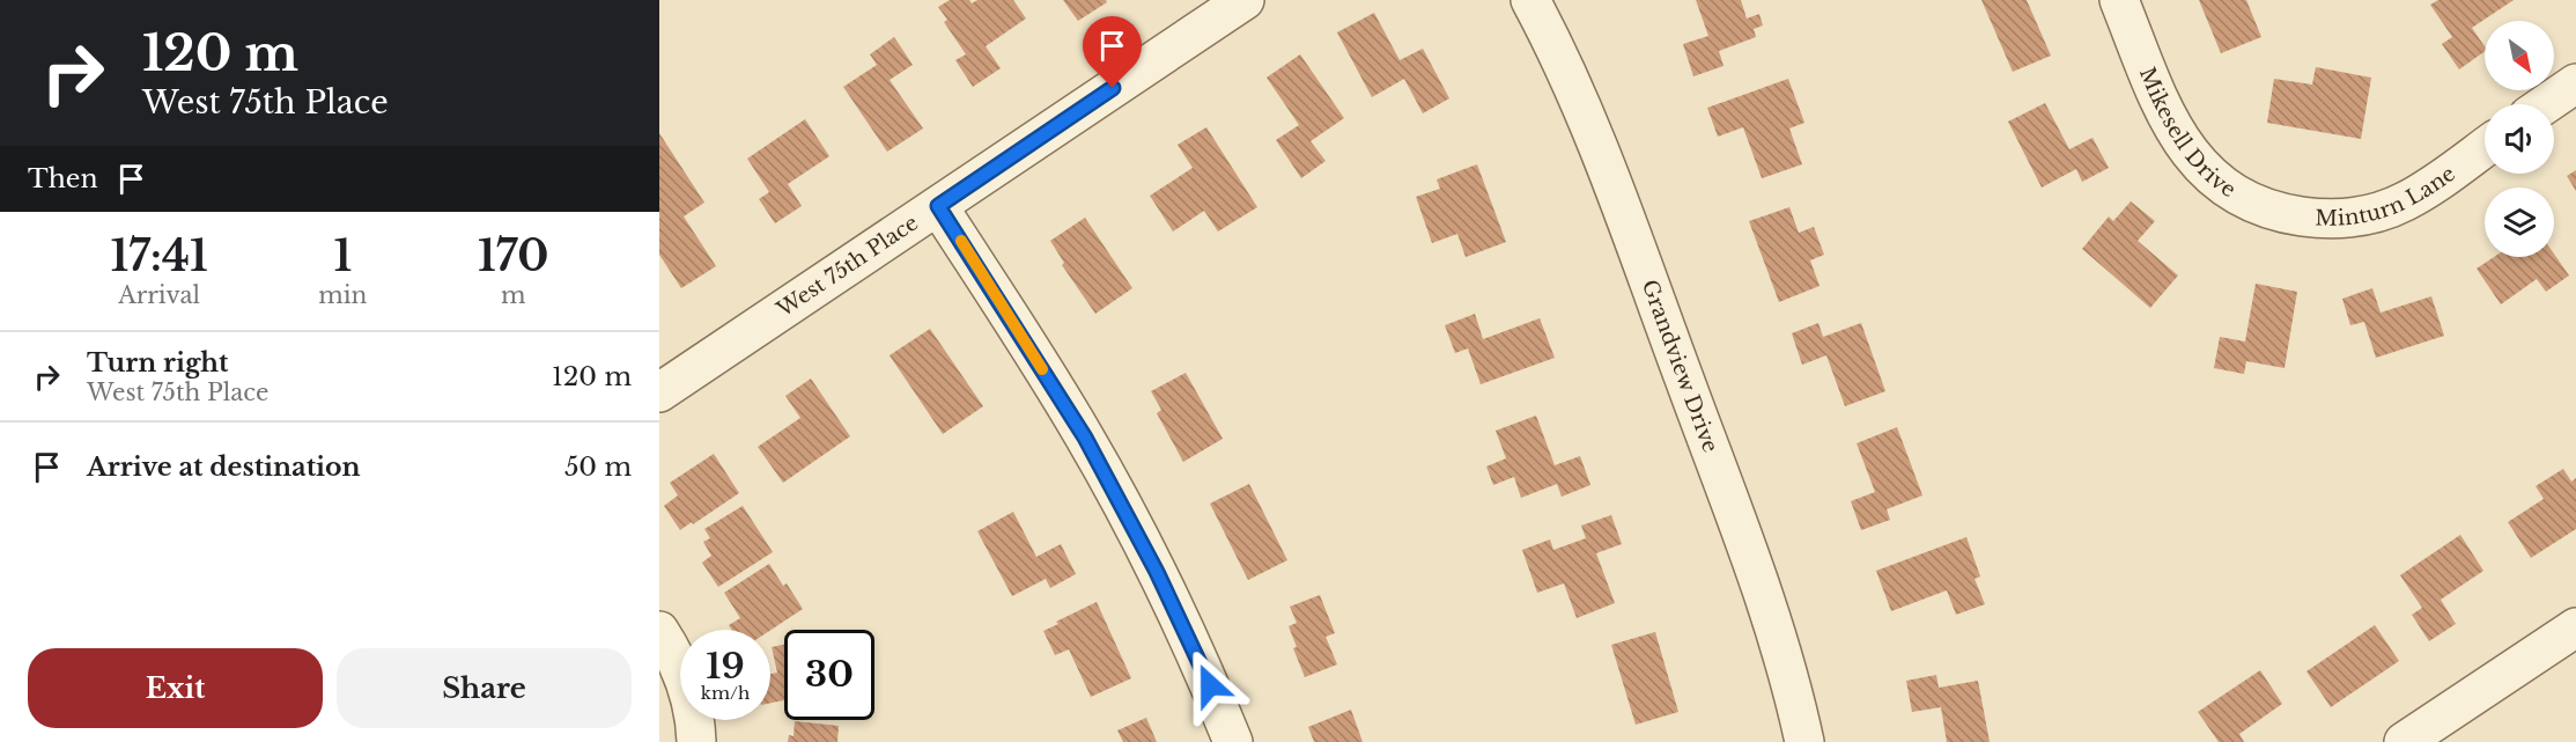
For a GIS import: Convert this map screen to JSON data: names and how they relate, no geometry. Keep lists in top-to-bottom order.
{
  "streets": {
    "street": [
      "Mikesell Drive",
      "Minturn Lane",
      "West 75th Place",
      "Grandview Drive"
    ]
  },
  "crossings": [
    ["Mikesell Drive", "Minturn Lane"]
  ],
  "north": "bottom right",
  "page": {
    "turn": ["120 m", "West 75th Place"],
    "then": "Then",
    "eta": [
      "17:41",
      "Arrival",
      "1",
      "min",
      "170",
      "m"
    ],
    "list": [
      {
        "name": "Turn right",
        "note": "West 75th Place",
        "value": "120 m"
      },
      {
        "name": "Arrive at destination",
        "value": "50 m"
      }
    ],
    "speed": "19 km/h",
    "limit": "30",
    "buttons": ["Exit", "Share"]
  }
}
